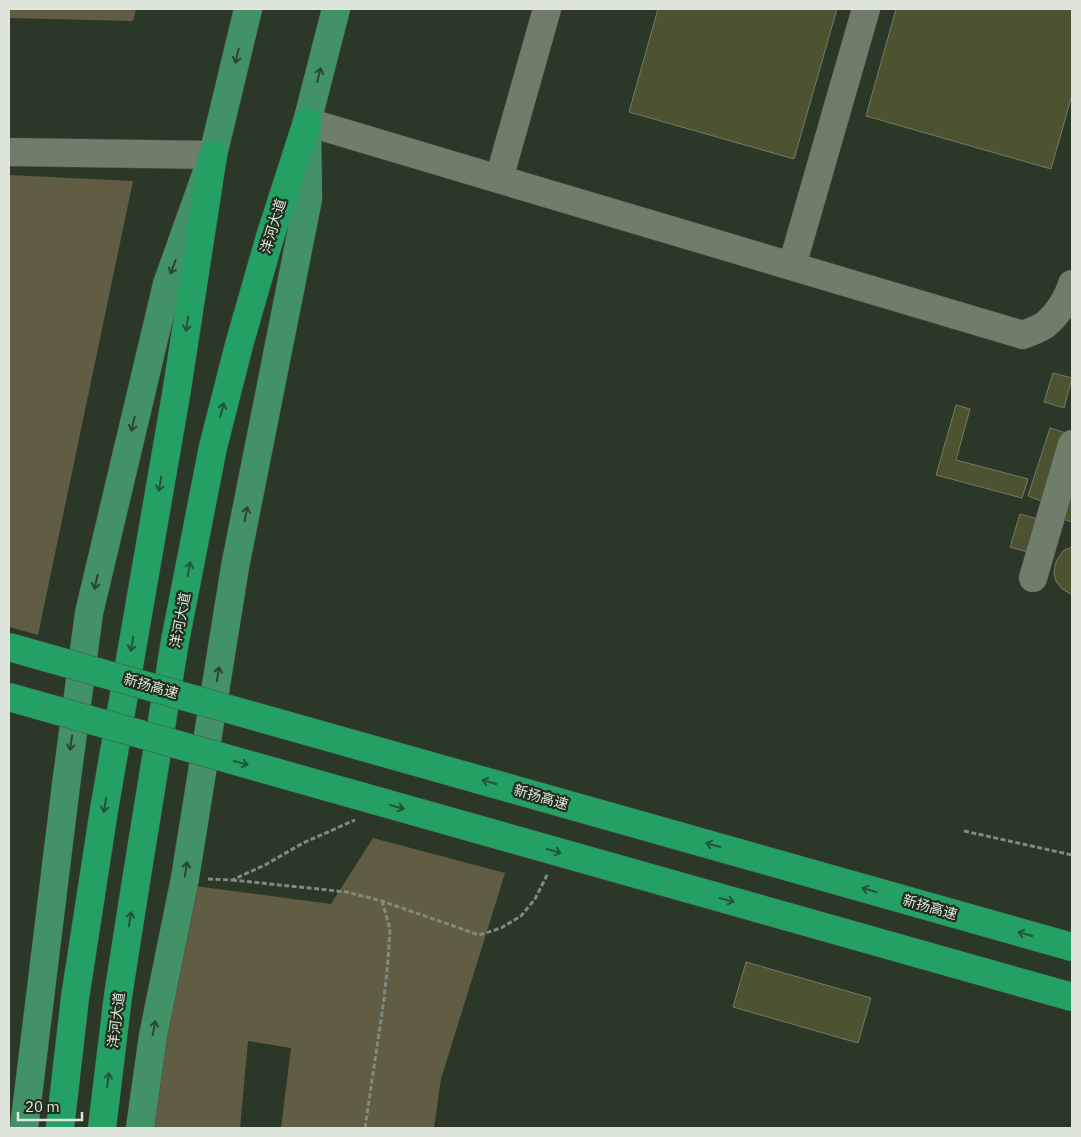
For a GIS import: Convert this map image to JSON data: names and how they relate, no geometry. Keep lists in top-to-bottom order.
{
  "streets": {
    "highway": ["洋河大道", "新扬高速"]
  },
  "scale_bar": "20 m"
}
